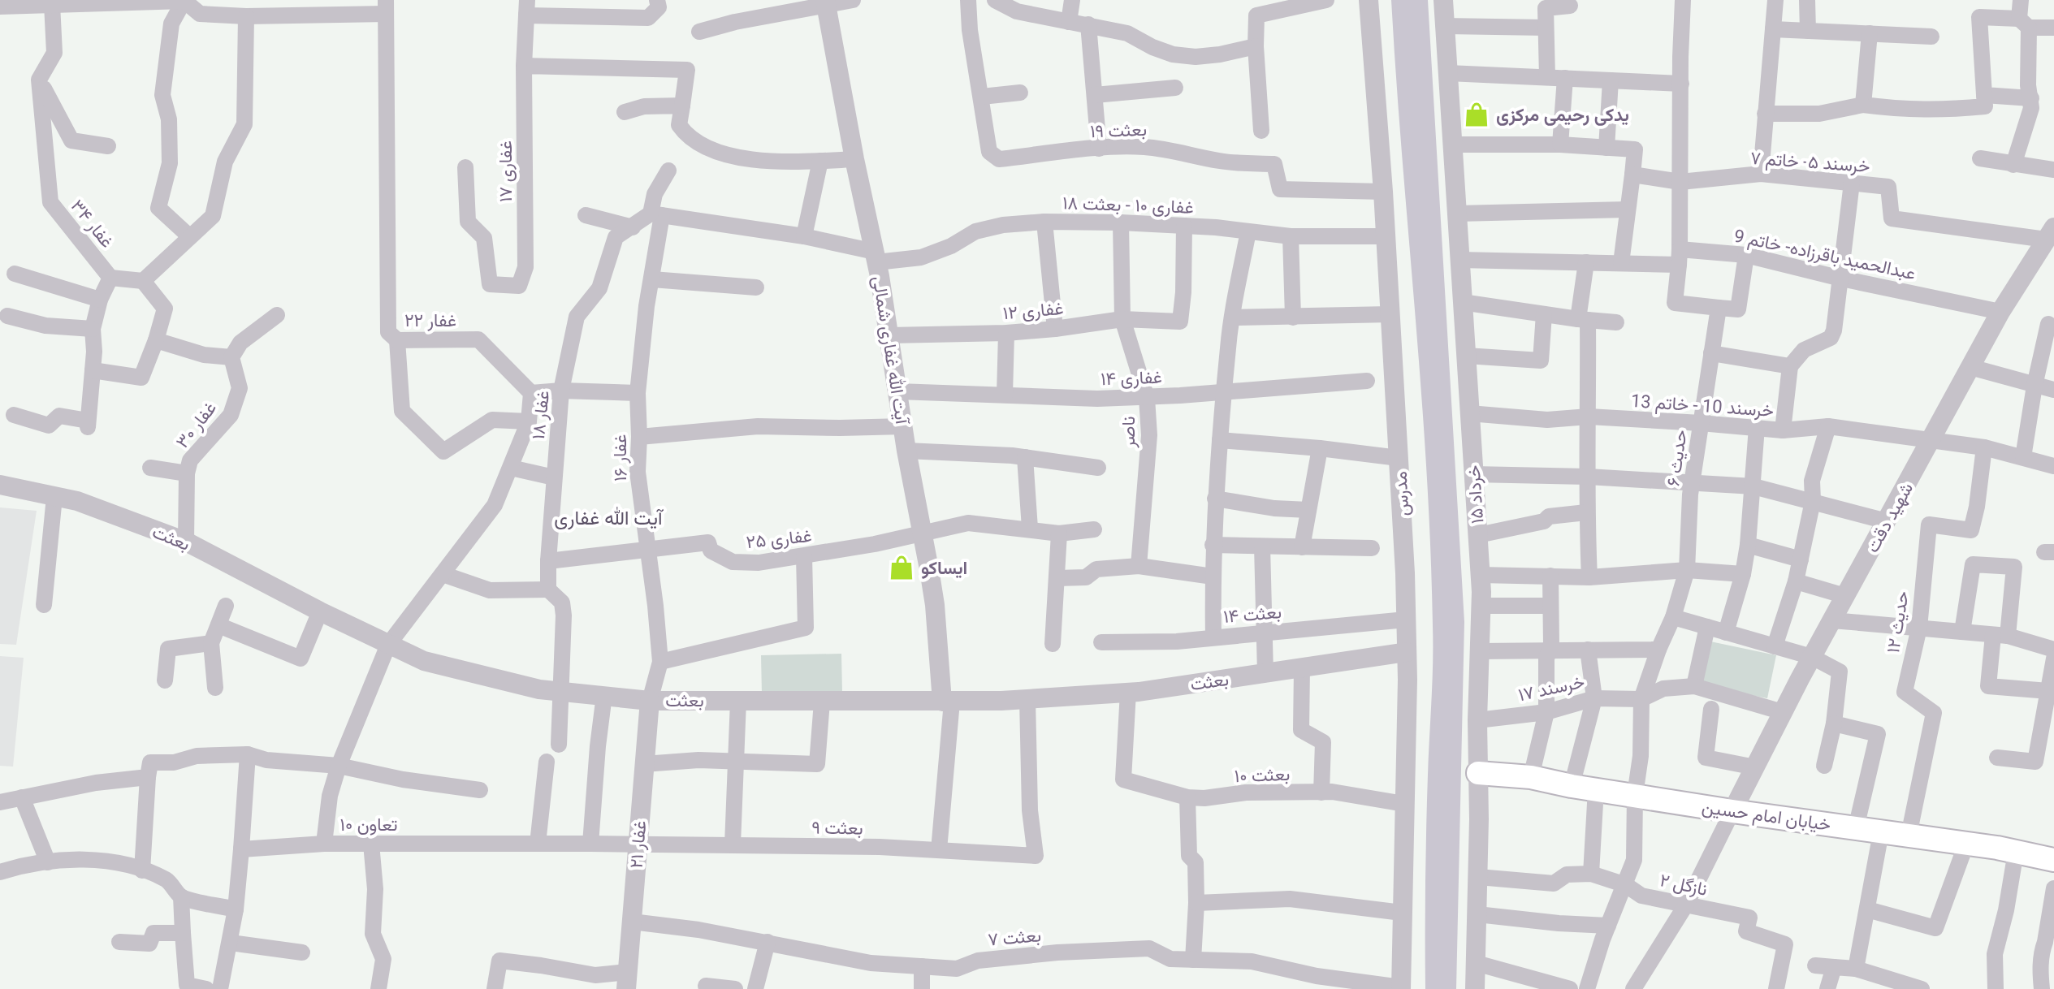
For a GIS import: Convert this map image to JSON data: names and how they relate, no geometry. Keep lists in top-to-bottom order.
{
  "streets": {
    "main road": ["خیابان امام حسین"],
    "street": [
      "بعثت ۱۹",
      "خرسند ۵- خاتم ۷",
      "غفاری ۱۷",
      "غفاری ۱۰ - بعثت ۱۸",
      "غفار ۳۴",
      "عبدالحمید باقرزاده- خاتم 9",
      "غفاری ۱۲",
      "غفار ۲۲",
      "آیت الله غفاری شمالی",
      "غفاری ۱۴",
      "خرسند 10 - خاتم 13",
      "غفار ۱۸",
      "غفار ۳۰",
      "ناصر",
      "غفار ۱۶",
      "حدیث ۶",
      "مدرس",
      "۱۵ خرداد",
      "شهید دقت",
      "بعثت",
      "غفاری ۲۵",
      "بعثت ۱۴",
      "حدیث ۱۲",
      "خرسند ۱۷",
      "بعثت ۱۰",
      "تعاون ۱۰",
      "بعثت ۹",
      "غفار ۲۱",
      "نازگل ۲",
      "بعثت ۷"
    ]
  },
  "crossings": [
    ["بعثت ۱۹", "مدرس"],
    ["خرسند ۵- خاتم ۷", "شهید دقت"],
    ["غفاری ۱۰ - بعثت ۱۸", "غفاری ۱۲"],
    ["غفاری ۱۰ - بعثت ۱۸", "آیت الله غفاری شمالی"],
    ["غفاری ۱۰ - بعثت ۱۸", "غفار ۱۸"],
    ["غفاری ۱۰ - بعثت ۱۸", "ناصر"],
    ["غفاری ۱۰ - بعثت ۱۸", "غفار ۱۶"],
    ["غفاری ۱۰ - بعثت ۱۸", "مدرس"],
    ["عبدالحمید باقرزاده- خاتم 9", "۱۵ خرداد"],
    ["عبدالحمید باقرزاده- خاتم 9", "شهید دقت"],
    ["غفاری ۱۲", "آیت الله غفاری شمالی"],
    ["غفاری ۱۲", "ناصر"],
    ["آیت الله غفاری شمالی", "غفاری ۱۴"],
    ["آیت الله غفاری شمالی", "بعثت"],
    ["آیت الله غفاری شمالی", "غفاری ۲۵"],
    ["غفاری ۱۴", "ناصر"],
    ["خرسند 10 - خاتم 13", "حدیث ۶"],
    ["خرسند 10 - خاتم 13", "۱۵ خرداد"],
    ["خرسند 10 - خاتم 13", "شهید دقت"],
    ["خرسند 10 - خاتم 13", "حدیث ۱۲"],
    ["غفار ۱۸", "غفار ۱۶"],
    ["غفار ۱۸", "غفاری ۲۵"],
    ["غفار ۳۰", "بعثت"],
    ["غفار ۱۶", "بعثت"],
    ["غفار ۱۶", "غفاری ۲۵"],
    ["غفار ۱۶", "غفار ۲۱"],
    ["مدرس", "بعثت"],
    ["مدرس", "بعثت ۱۴"],
    ["مدرس", "بعثت ۱۰"],
    ["مدرس", "بعثت ۷"],
    ["۱۵ خرداد", "خرسند ۱۷"],
    ["۱۵ خرداد", "خیابان امام حسین"],
    ["۱۵ خرداد", "نازگل ۲"],
    ["شهید دقت", "خرسند ۱۷"],
    ["شهید دقت", "خیابان امام حسین"],
    ["بعثت", "بعثت ۱۰"],
    ["بعثت", "بعثت ۹"],
    ["بعثت", "غفار ۲۱"],
    ["حدیث ۱۲", "خیابان امام حسین"],
    ["تعاون ۱۰", "بعثت ۹"],
    ["تعاون ۱۰", "غفار ۲۱"],
    ["بعثت ۹", "غفار ۲۱"],
    ["غفار ۲۱", "بعثت ۷"]
  ],
  "districts": ["آیت الله غفاری"],
  "places": {
    "shop": ["یدکی رحیمی مرکزی", "ایساکو"]
  }
}
